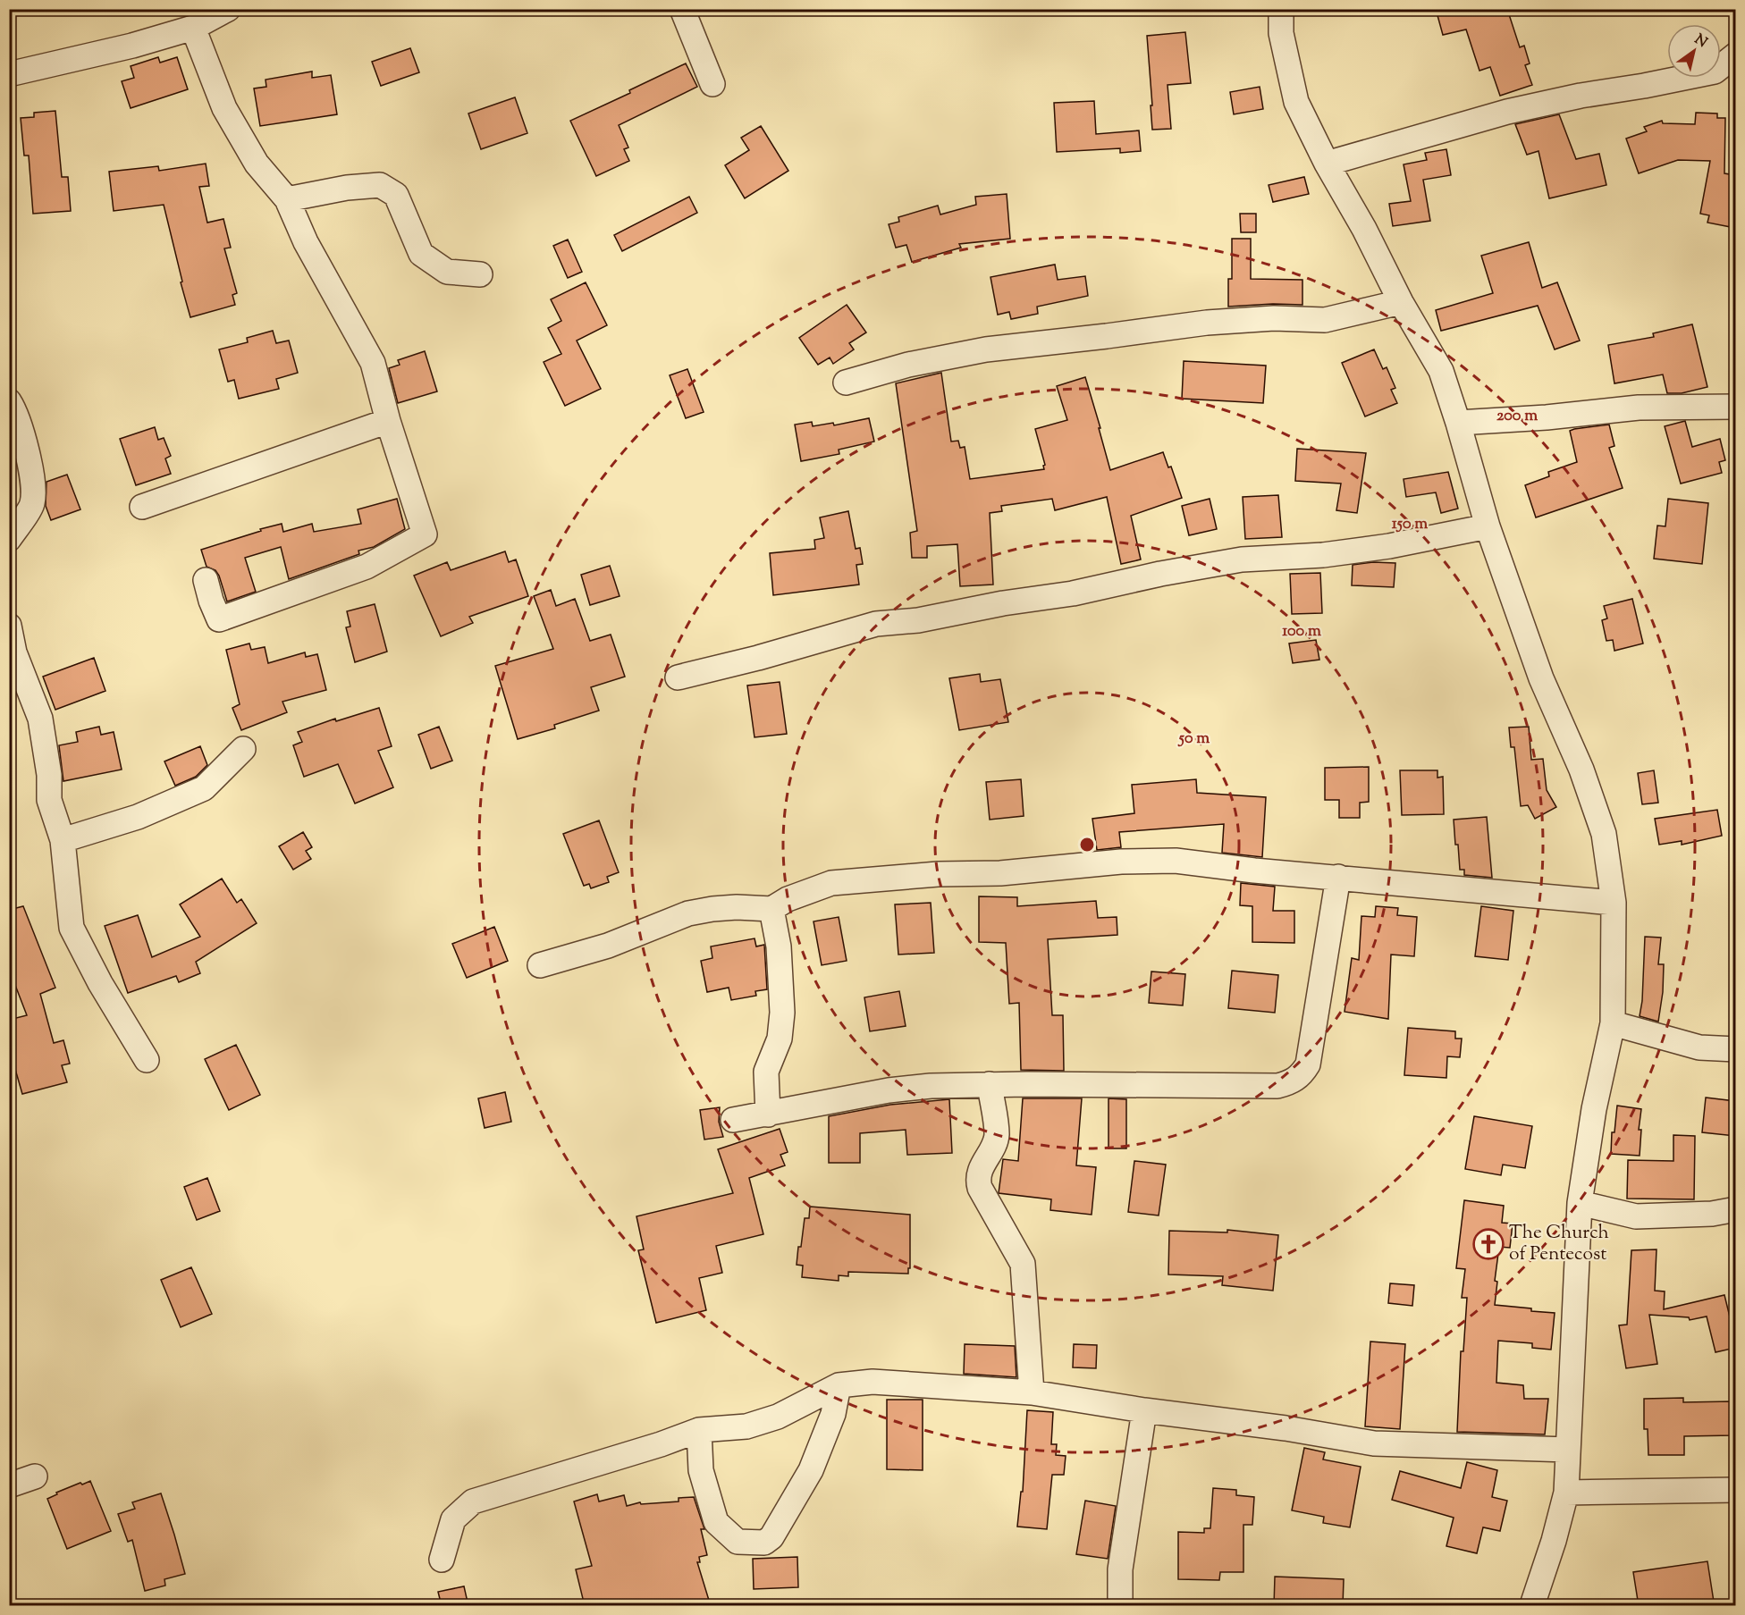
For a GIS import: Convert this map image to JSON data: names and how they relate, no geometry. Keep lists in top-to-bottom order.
{
  "places": {
    "church": ["The Church of Pentecost"]
  },
  "north": "top right",
  "rings": [
    "200 m",
    "150 m",
    "100 m",
    "50 m"
  ]
}
